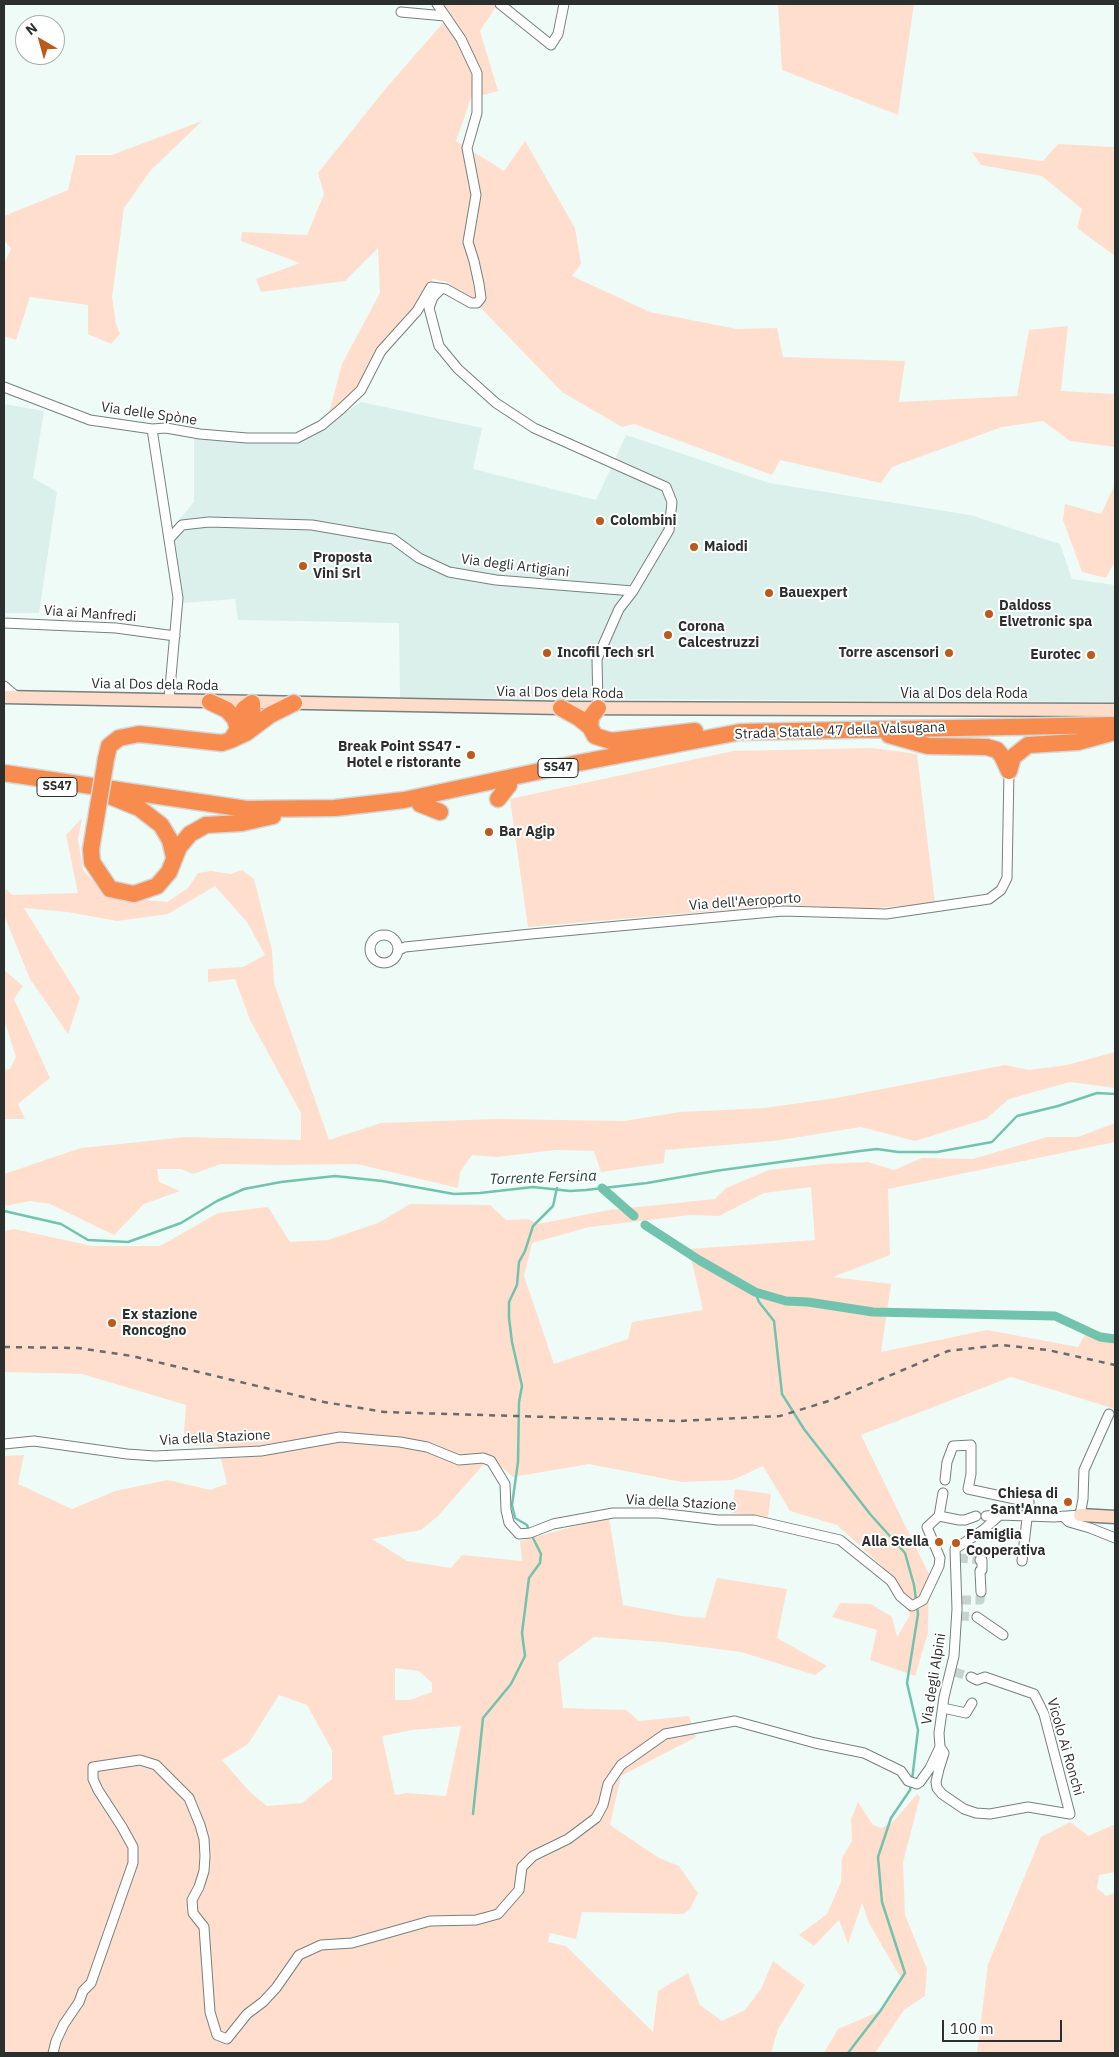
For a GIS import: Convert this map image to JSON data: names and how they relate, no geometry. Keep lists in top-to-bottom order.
{
  "streets": {
    "highway": ["Strada Statale 47 della Valsugana", "SS47"],
    "main road": ["Via al Dos dela Roda"],
    "street": [
      "Via delle Spòne",
      "Via degli Artigiani",
      "Via ai Manfredi",
      "Via dell'Aeroporto",
      "Via della Stazione",
      "Via degli Alpini",
      "Vicolo Ai Ronchi"
    ]
  },
  "crossings": [
    ["Via degli Alpini", "Vicolo Ai Ronchi"]
  ],
  "water": ["Torrente Fersina"],
  "places": [
    "Colombini",
    "Maiodi",
    "Proposta Vini Srl",
    "Bauexpert",
    "Daldoss Elvetronic spa",
    "Corona Calcestruzzi",
    "Incofil Tech srl",
    "Torre ascensori",
    "Eurotec",
    "Break Point SS47 - Hotel e ristorante",
    "Bar Agip",
    "Ex stazione Roncogno",
    "Chiesa di Sant'Anna",
    "Alla Stella",
    "Famiglia Cooperativa"
  ],
  "scale_bar": "100 m",
  "north": "top left"
}
